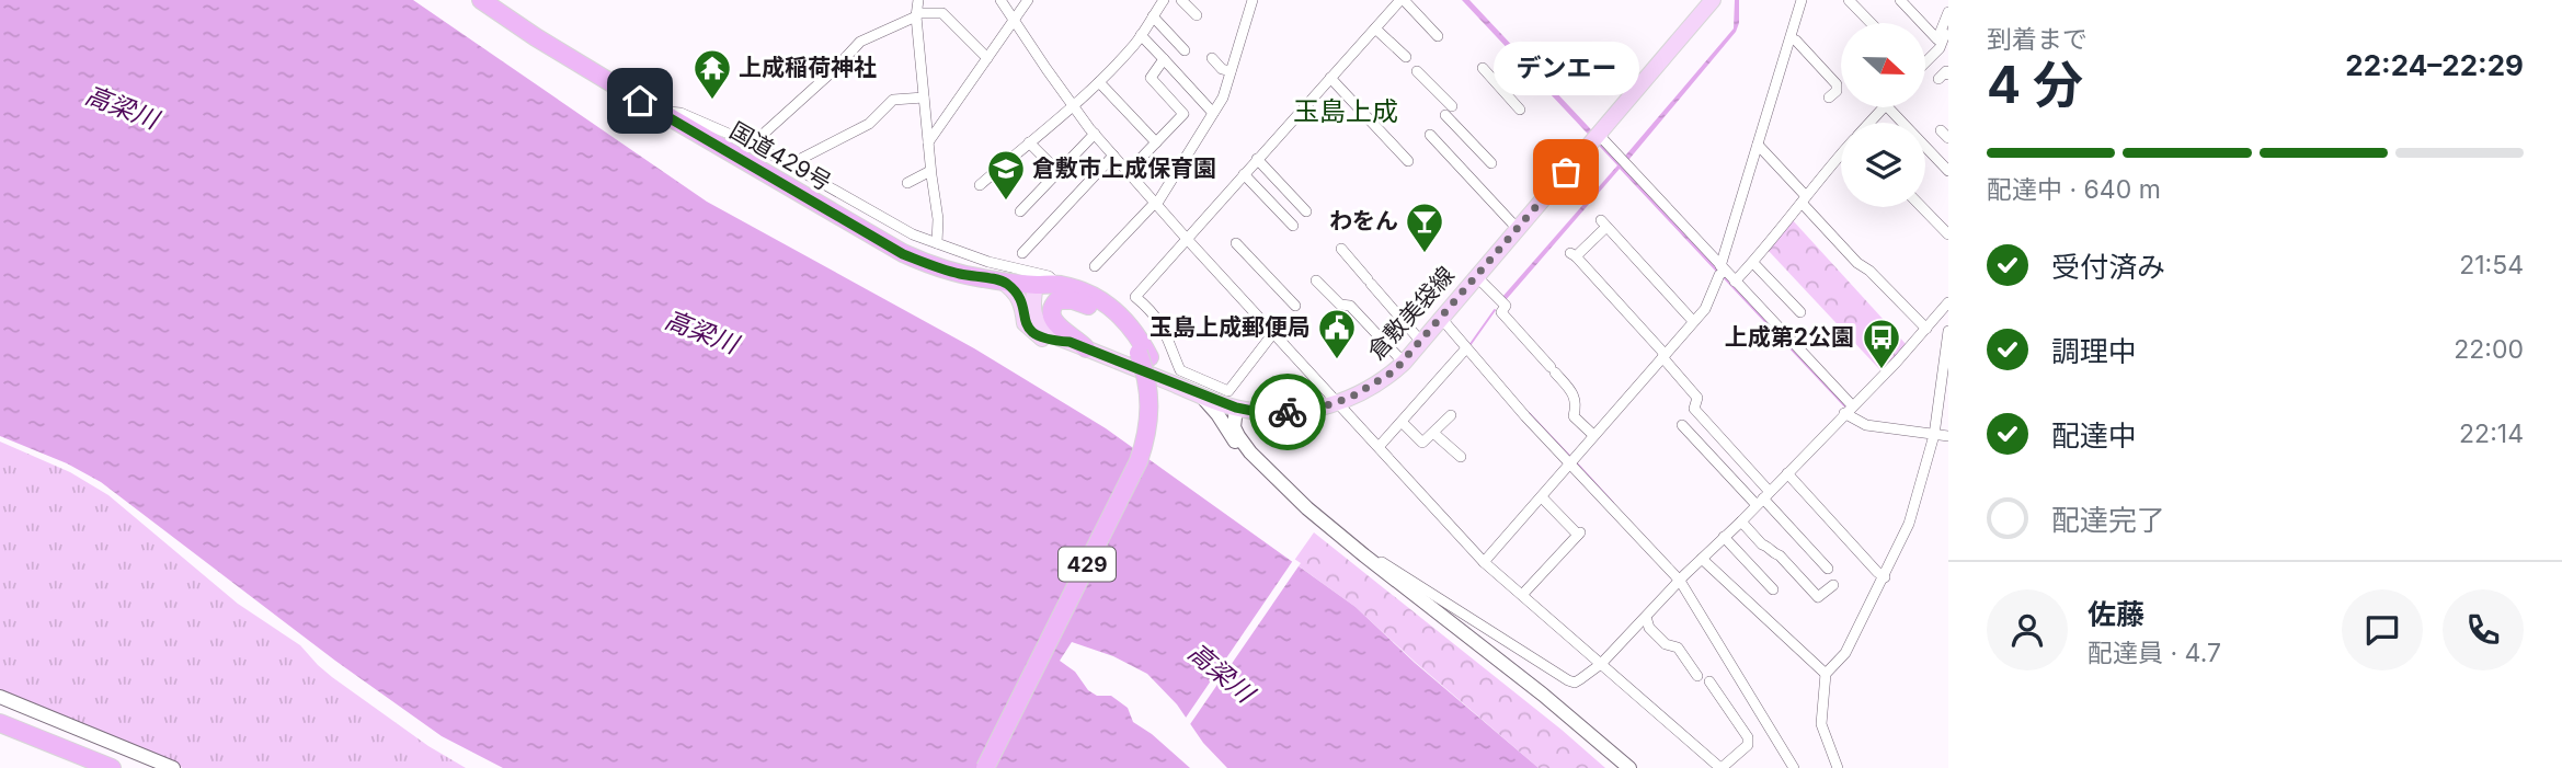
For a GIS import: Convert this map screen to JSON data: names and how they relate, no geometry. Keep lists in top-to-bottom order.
{
  "streets": {
    "highway": ["国道429号", "429"],
    "main road": ["倉敷美袋線"]
  },
  "crossings": [
    ["国道429号", "倉敷美袋線"]
  ],
  "districts": ["玉島上成"],
  "water": ["高梁川"],
  "places": {
    "temple": ["上成稲荷神社"],
    "other": ["デンエー"],
    "school or university": ["倉敷市上成保育園"],
    "bar": ["わをん"],
    "public building": ["玉島上成郵便局"],
    "bus stop": ["上成第2公園"]
  },
  "north": "right",
  "page": {
    "heading": ["4 分", "到着まで", "22:24–22:29"],
    "panel": ["佐藤", "配達員 · 4.7"],
    "bubble": "デンエー",
    "bar": "配達中 · 640 m",
    "list": [
      ["受付済み", "21:54"],
      ["調理中", "22:00"],
      ["配達中", "22:14"],
      "配達完了"
    ]
  }
}
